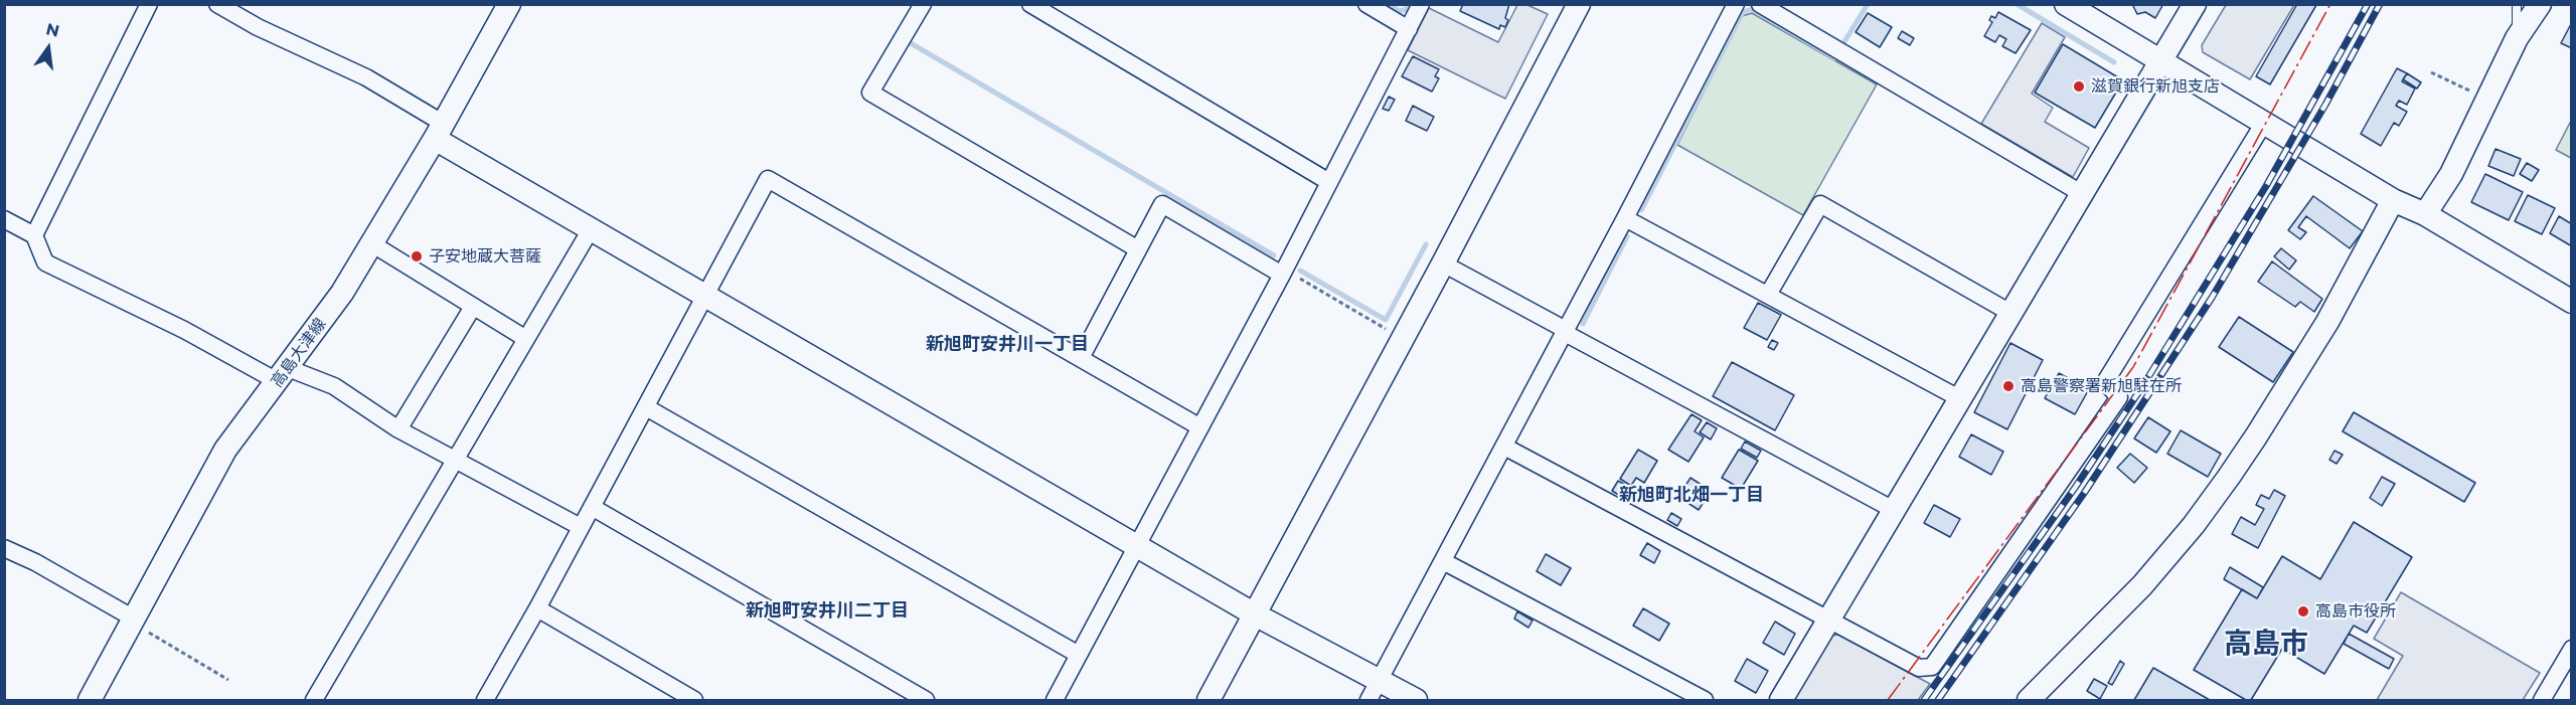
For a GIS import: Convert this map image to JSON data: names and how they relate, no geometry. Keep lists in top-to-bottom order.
{
  "streets": {
    "street": ["高島大津線"]
  },
  "districts": [
    "新旭町安井川一丁目",
    "新旭町北畑一丁目",
    "新旭町安井川二丁目",
    "高島市"
  ],
  "places": [
    "滋賀銀行新旭支店",
    "子安地蔵大菩薩",
    "高島警察署新旭駐在所",
    "高島市役所"
  ],
  "north": "top"
}
